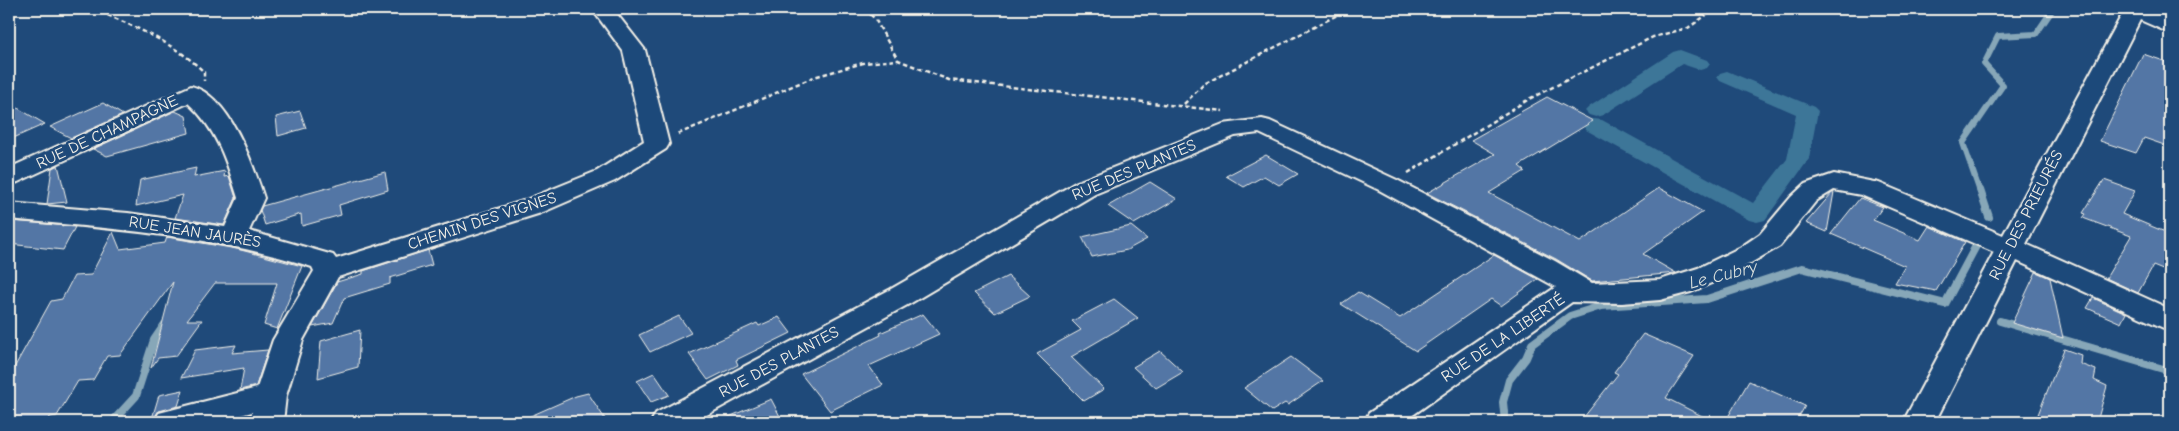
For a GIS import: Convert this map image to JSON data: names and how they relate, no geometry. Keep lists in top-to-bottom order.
{
  "streets": {
    "street": [
      "RUE DE CHAMPAGNE",
      "RUE DES PLANTES",
      "RUE DES PRIEURÉS",
      "CHEMIN DES VIGNES",
      "RUE JEAN JAURÈS",
      "RUE DE LA LIBERTÉ"
    ]
  },
  "crossings": [
    ["RUE DE CHAMPAGNE", "RUE JEAN JAURÈS"],
    ["RUE DES PRIEURÉS", "RUE DE LA LIBERTÉ"],
    ["CHEMIN DES VIGNES", "RUE JEAN JAURÈS"]
  ],
  "water": ["Le Cubry"]
}
